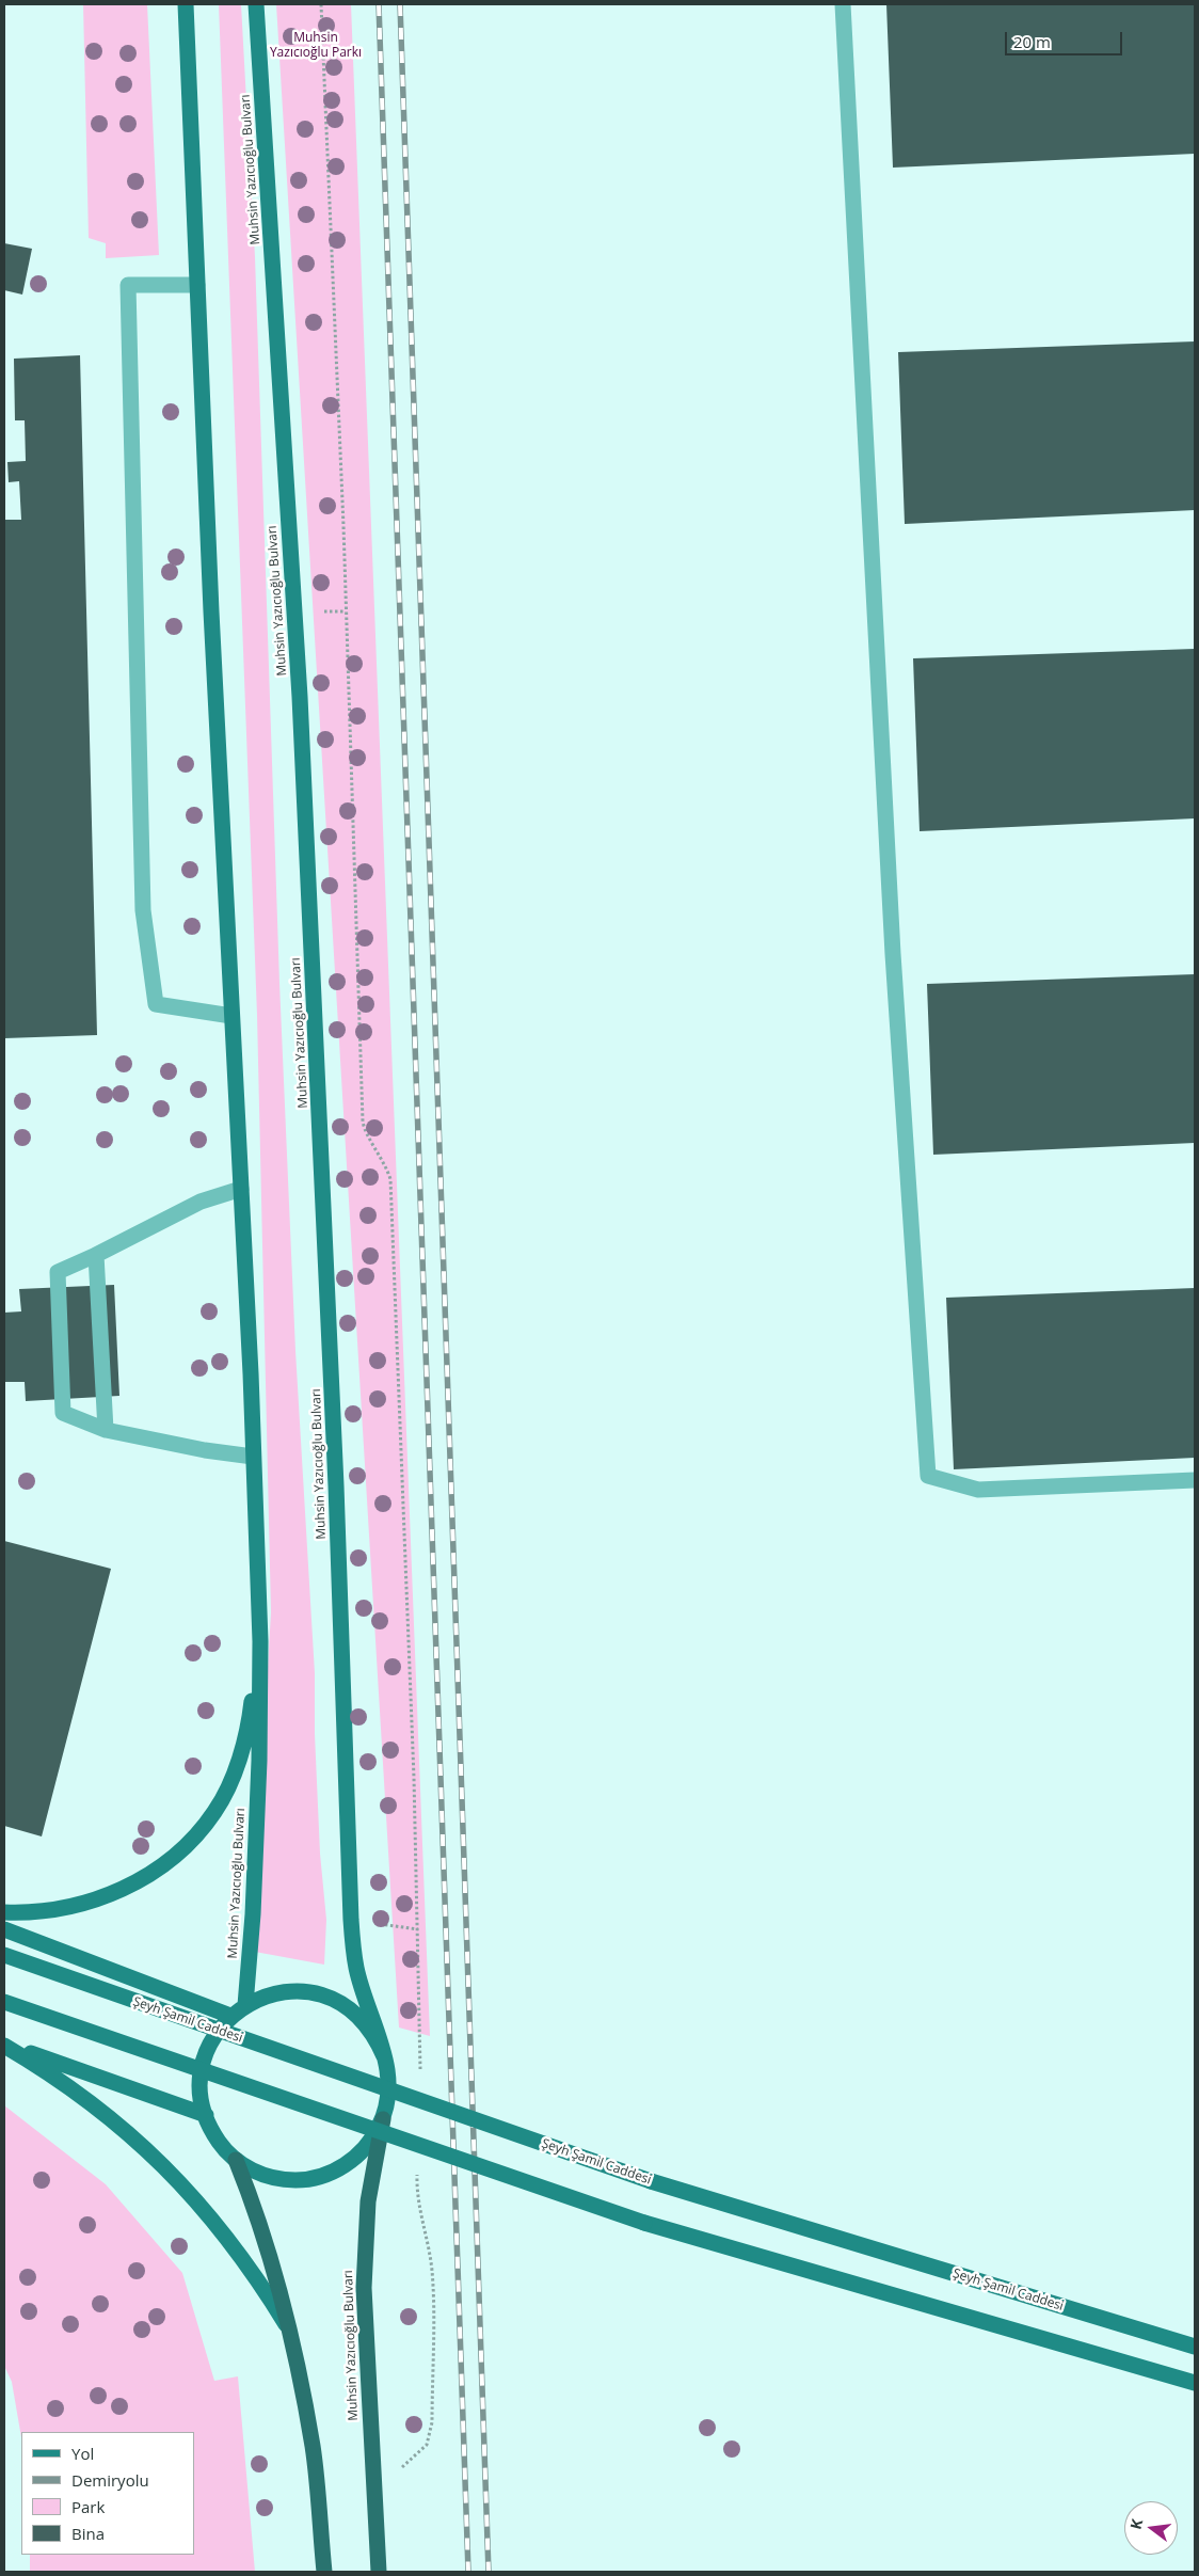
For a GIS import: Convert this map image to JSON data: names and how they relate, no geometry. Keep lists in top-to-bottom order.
{
  "streets": {
    "highway": ["Muhsin Yazıcıoğlu Bulvarı"],
    "main road": ["Şeyh Şamil Caddesi"]
  },
  "parks": ["Muhsin Yazıcıoğlu Parkı"],
  "legend": [
    "Yol",
    "Demiryolu",
    "Park",
    "Bina"
  ],
  "scale_bar": "20 m",
  "north": "left"
}
